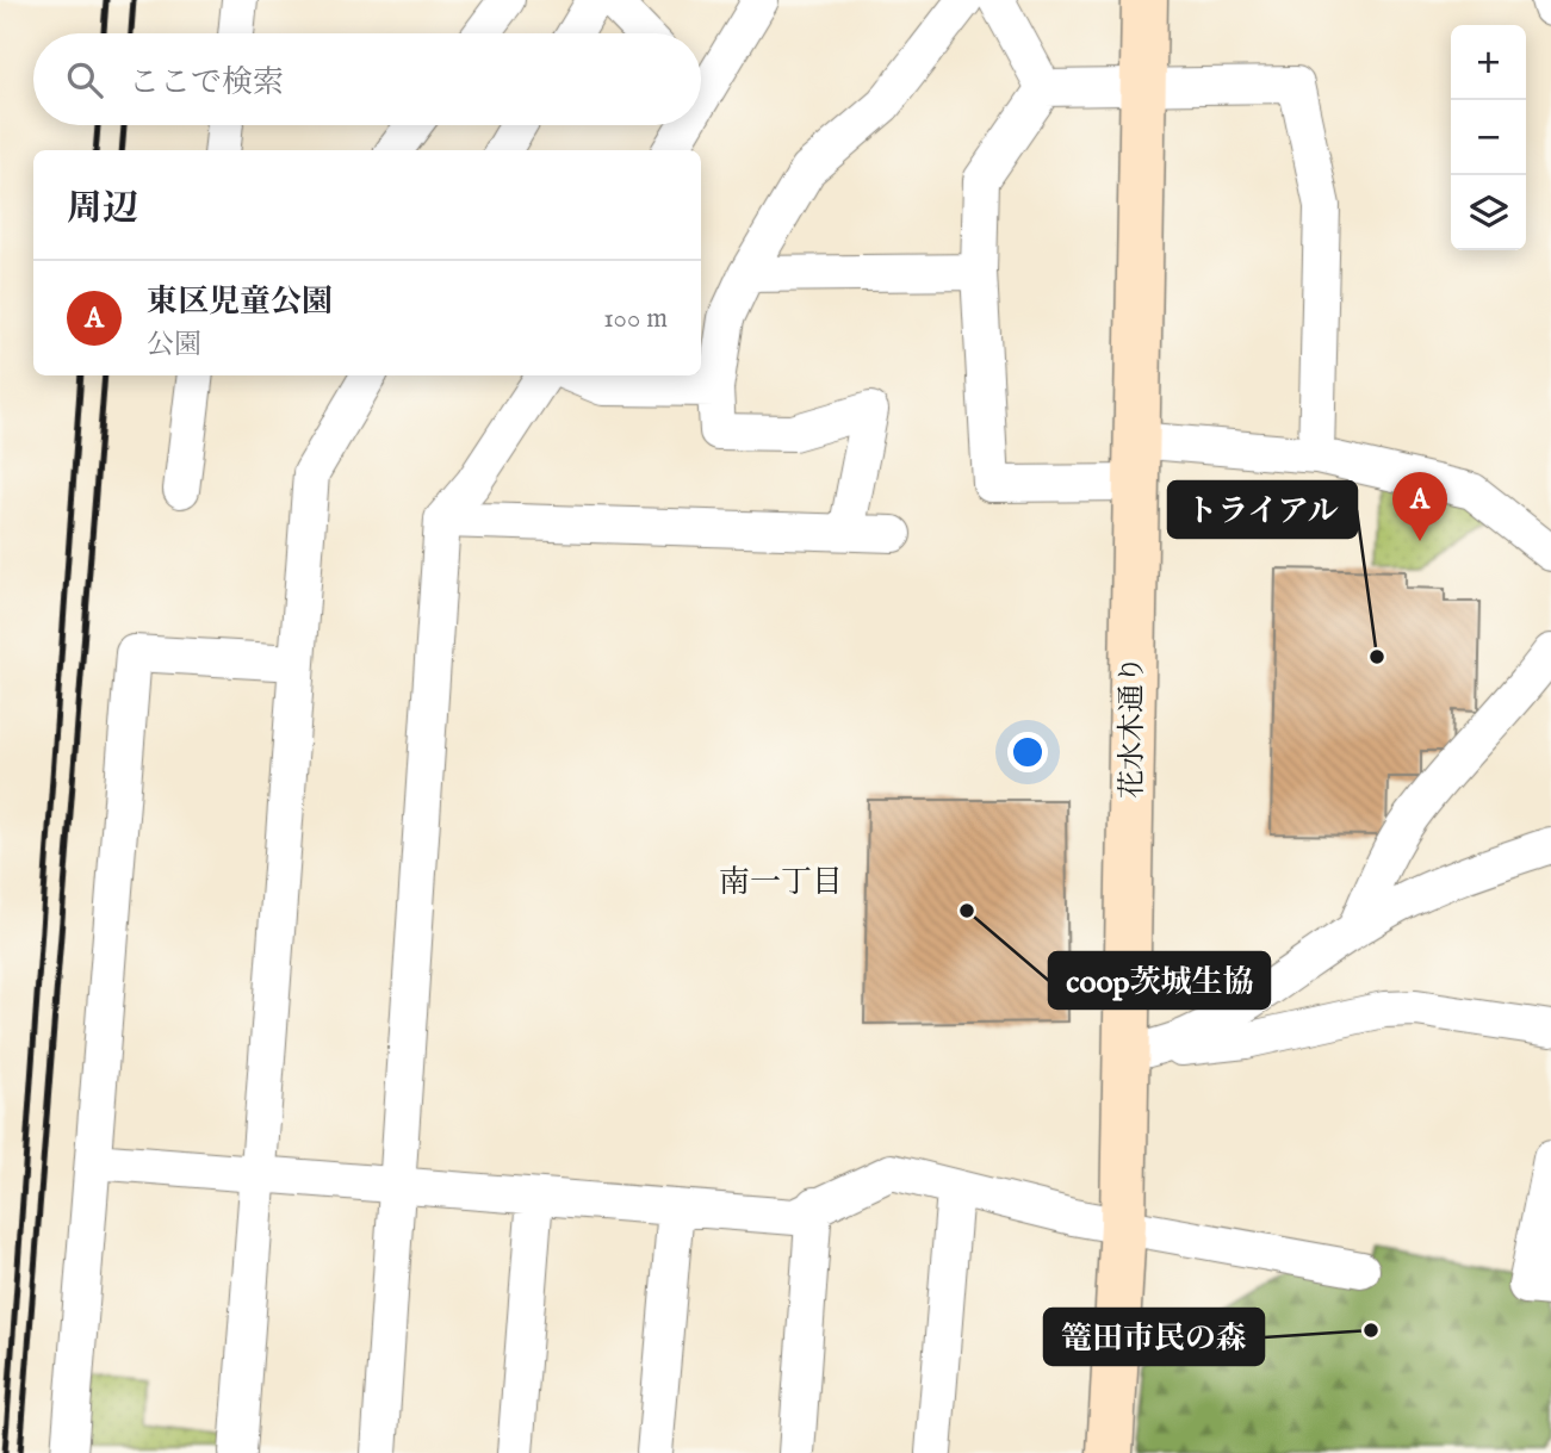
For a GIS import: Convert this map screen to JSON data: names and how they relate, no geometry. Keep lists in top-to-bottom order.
{
  "streets": {
    "street": ["花水木通り"]
  },
  "districts": ["南一丁目"],
  "places": ["トライアル", "coop茨城生協", "篭田市民の森"],
  "page": {
    "map_buttons": ["+", "−"],
    "search": "ここで検索",
    "heading": "周辺",
    "list": [
      {
        "mark": "A",
        "name": "東区児童公園",
        "note": "公園",
        "value": "100 m"
      }
    ],
    "pins": "A"
  }
}
